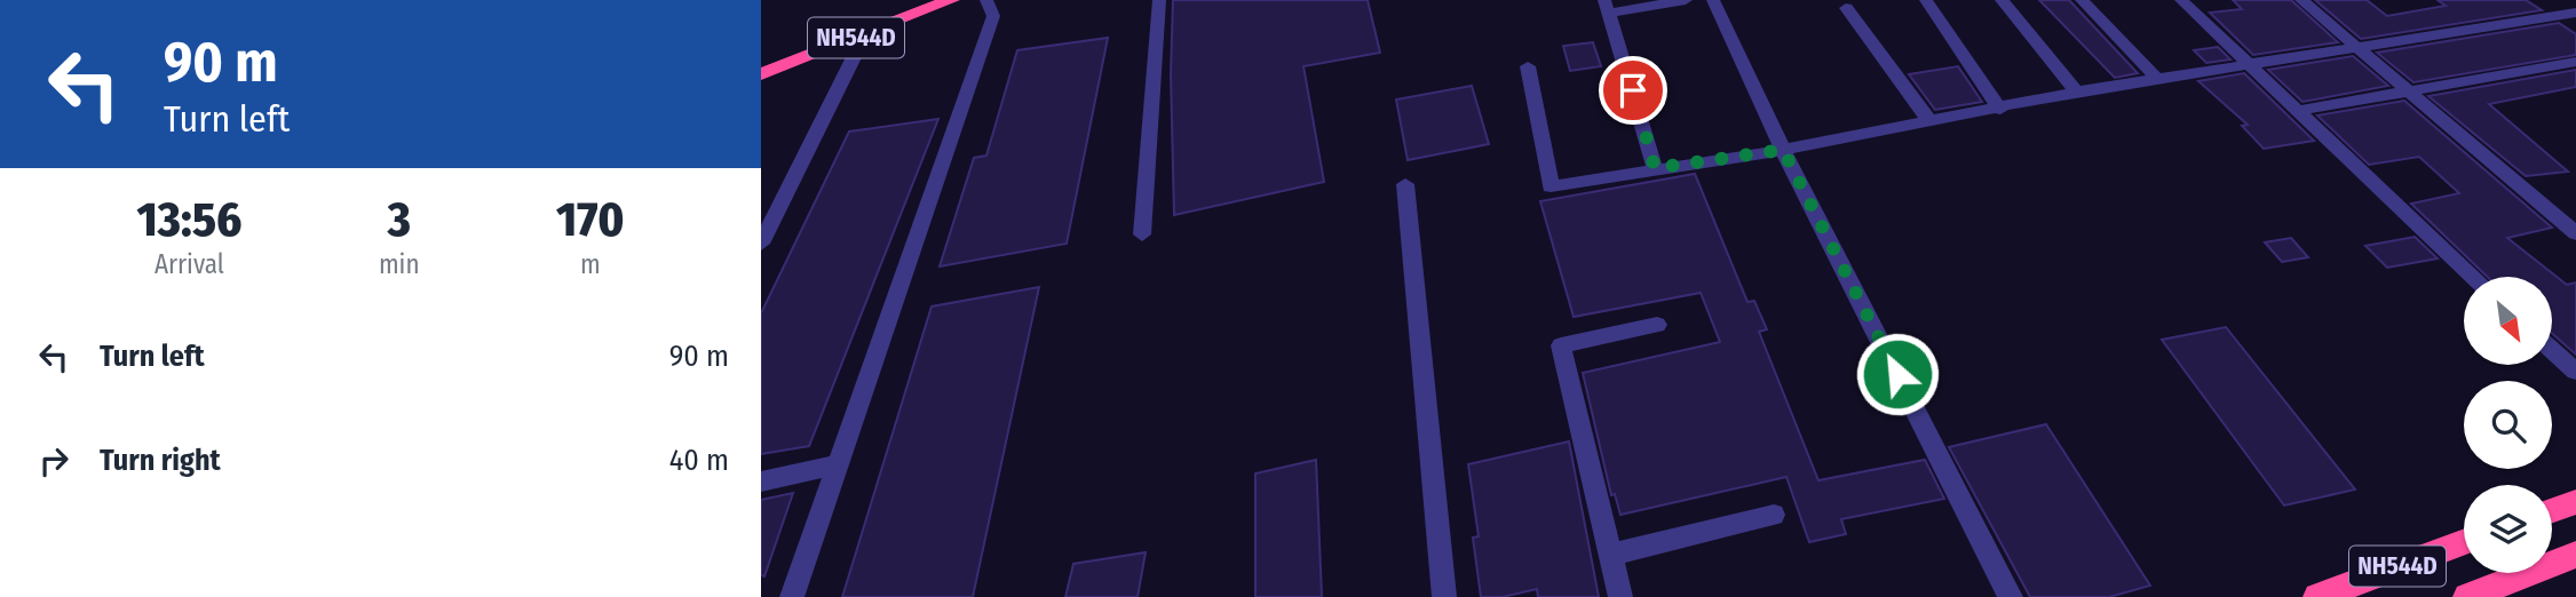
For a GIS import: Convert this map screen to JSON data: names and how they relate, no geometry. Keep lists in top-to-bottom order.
{
  "streets": {
    "highway": ["NH544D"]
  },
  "north": "bottom right",
  "page": {
    "turn": ["90 m", "Turn left"],
    "eta": [
      "13:56",
      "Arrival",
      "3",
      "min",
      "170",
      "m"
    ],
    "list": [
      {
        "name": "Turn left",
        "value": "90 m"
      },
      {
        "name": "Turn right",
        "value": "40 m"
      }
    ]
  }
}
